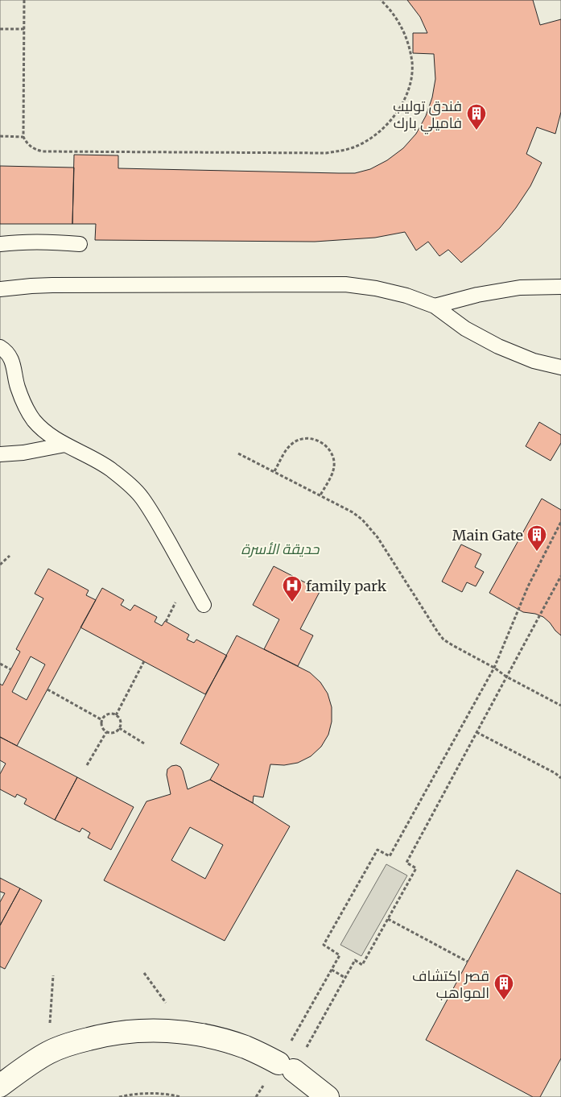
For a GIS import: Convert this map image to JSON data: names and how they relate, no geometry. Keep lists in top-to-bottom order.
{
  "parks": ["حديقة الأسرة"],
  "places": {
    "building": ["فندق توليب فاميلي بارك", "Main Gate", "قصر اكتشاف المواهب"],
    "hospital": ["family park"]
  }
}
